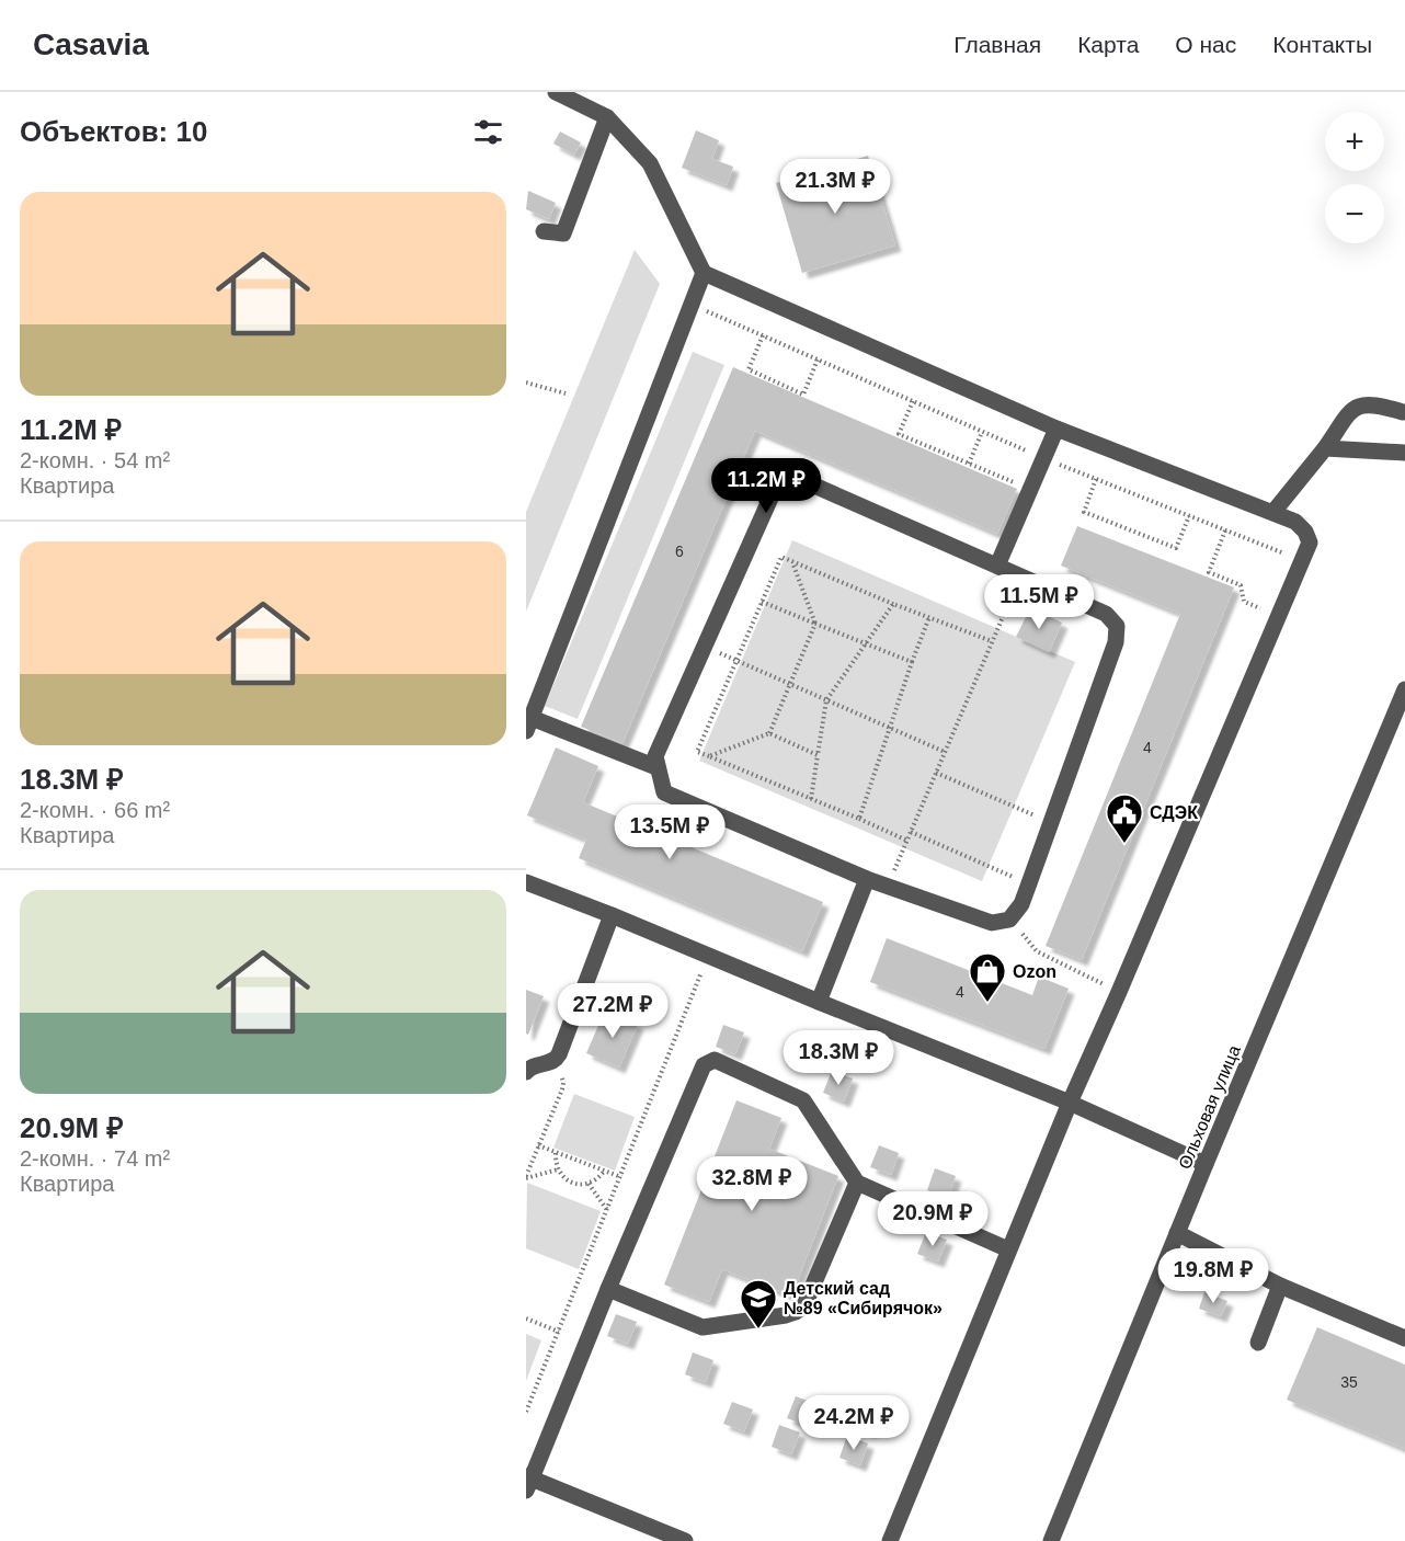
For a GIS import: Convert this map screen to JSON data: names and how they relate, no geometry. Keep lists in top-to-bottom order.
{
  "streets": {
    "street": ["Ольховая улица"]
  },
  "places": {
    "public building": ["СДЭК"],
    "shop": ["Ozon"],
    "school or university": ["Детский сад №89 «Сибирячок»"]
  },
  "house_numbers": [
    "6",
    "4",
    "4",
    "35"
  ],
  "page": {
    "header": "Casavia",
    "nav": [
      "Главная",
      "Карта",
      "О нас",
      "Контакты"
    ],
    "heading": "Объектов: 10",
    "map_buttons": ["+", "−"],
    "price": [
      "21.3M ₽",
      "11.2M ₽",
      "11.5M ₽",
      "13.5M ₽",
      "27.2M ₽",
      "18.3M ₽",
      "32.8M ₽",
      "20.9M ₽",
      "19.8M ₽",
      "24.2M ₽"
    ],
    "list": [
      {
        "name": "11.2M ₽",
        "note": "2-комн. · 54 m² · Квартира"
      },
      {
        "name": "18.3M ₽",
        "note": "2-комн. · 66 m² · Квартира"
      },
      {
        "name": "20.9M ₽",
        "note": "2-комн. · 74 m² · Квартира"
      }
    ]
  }
}
